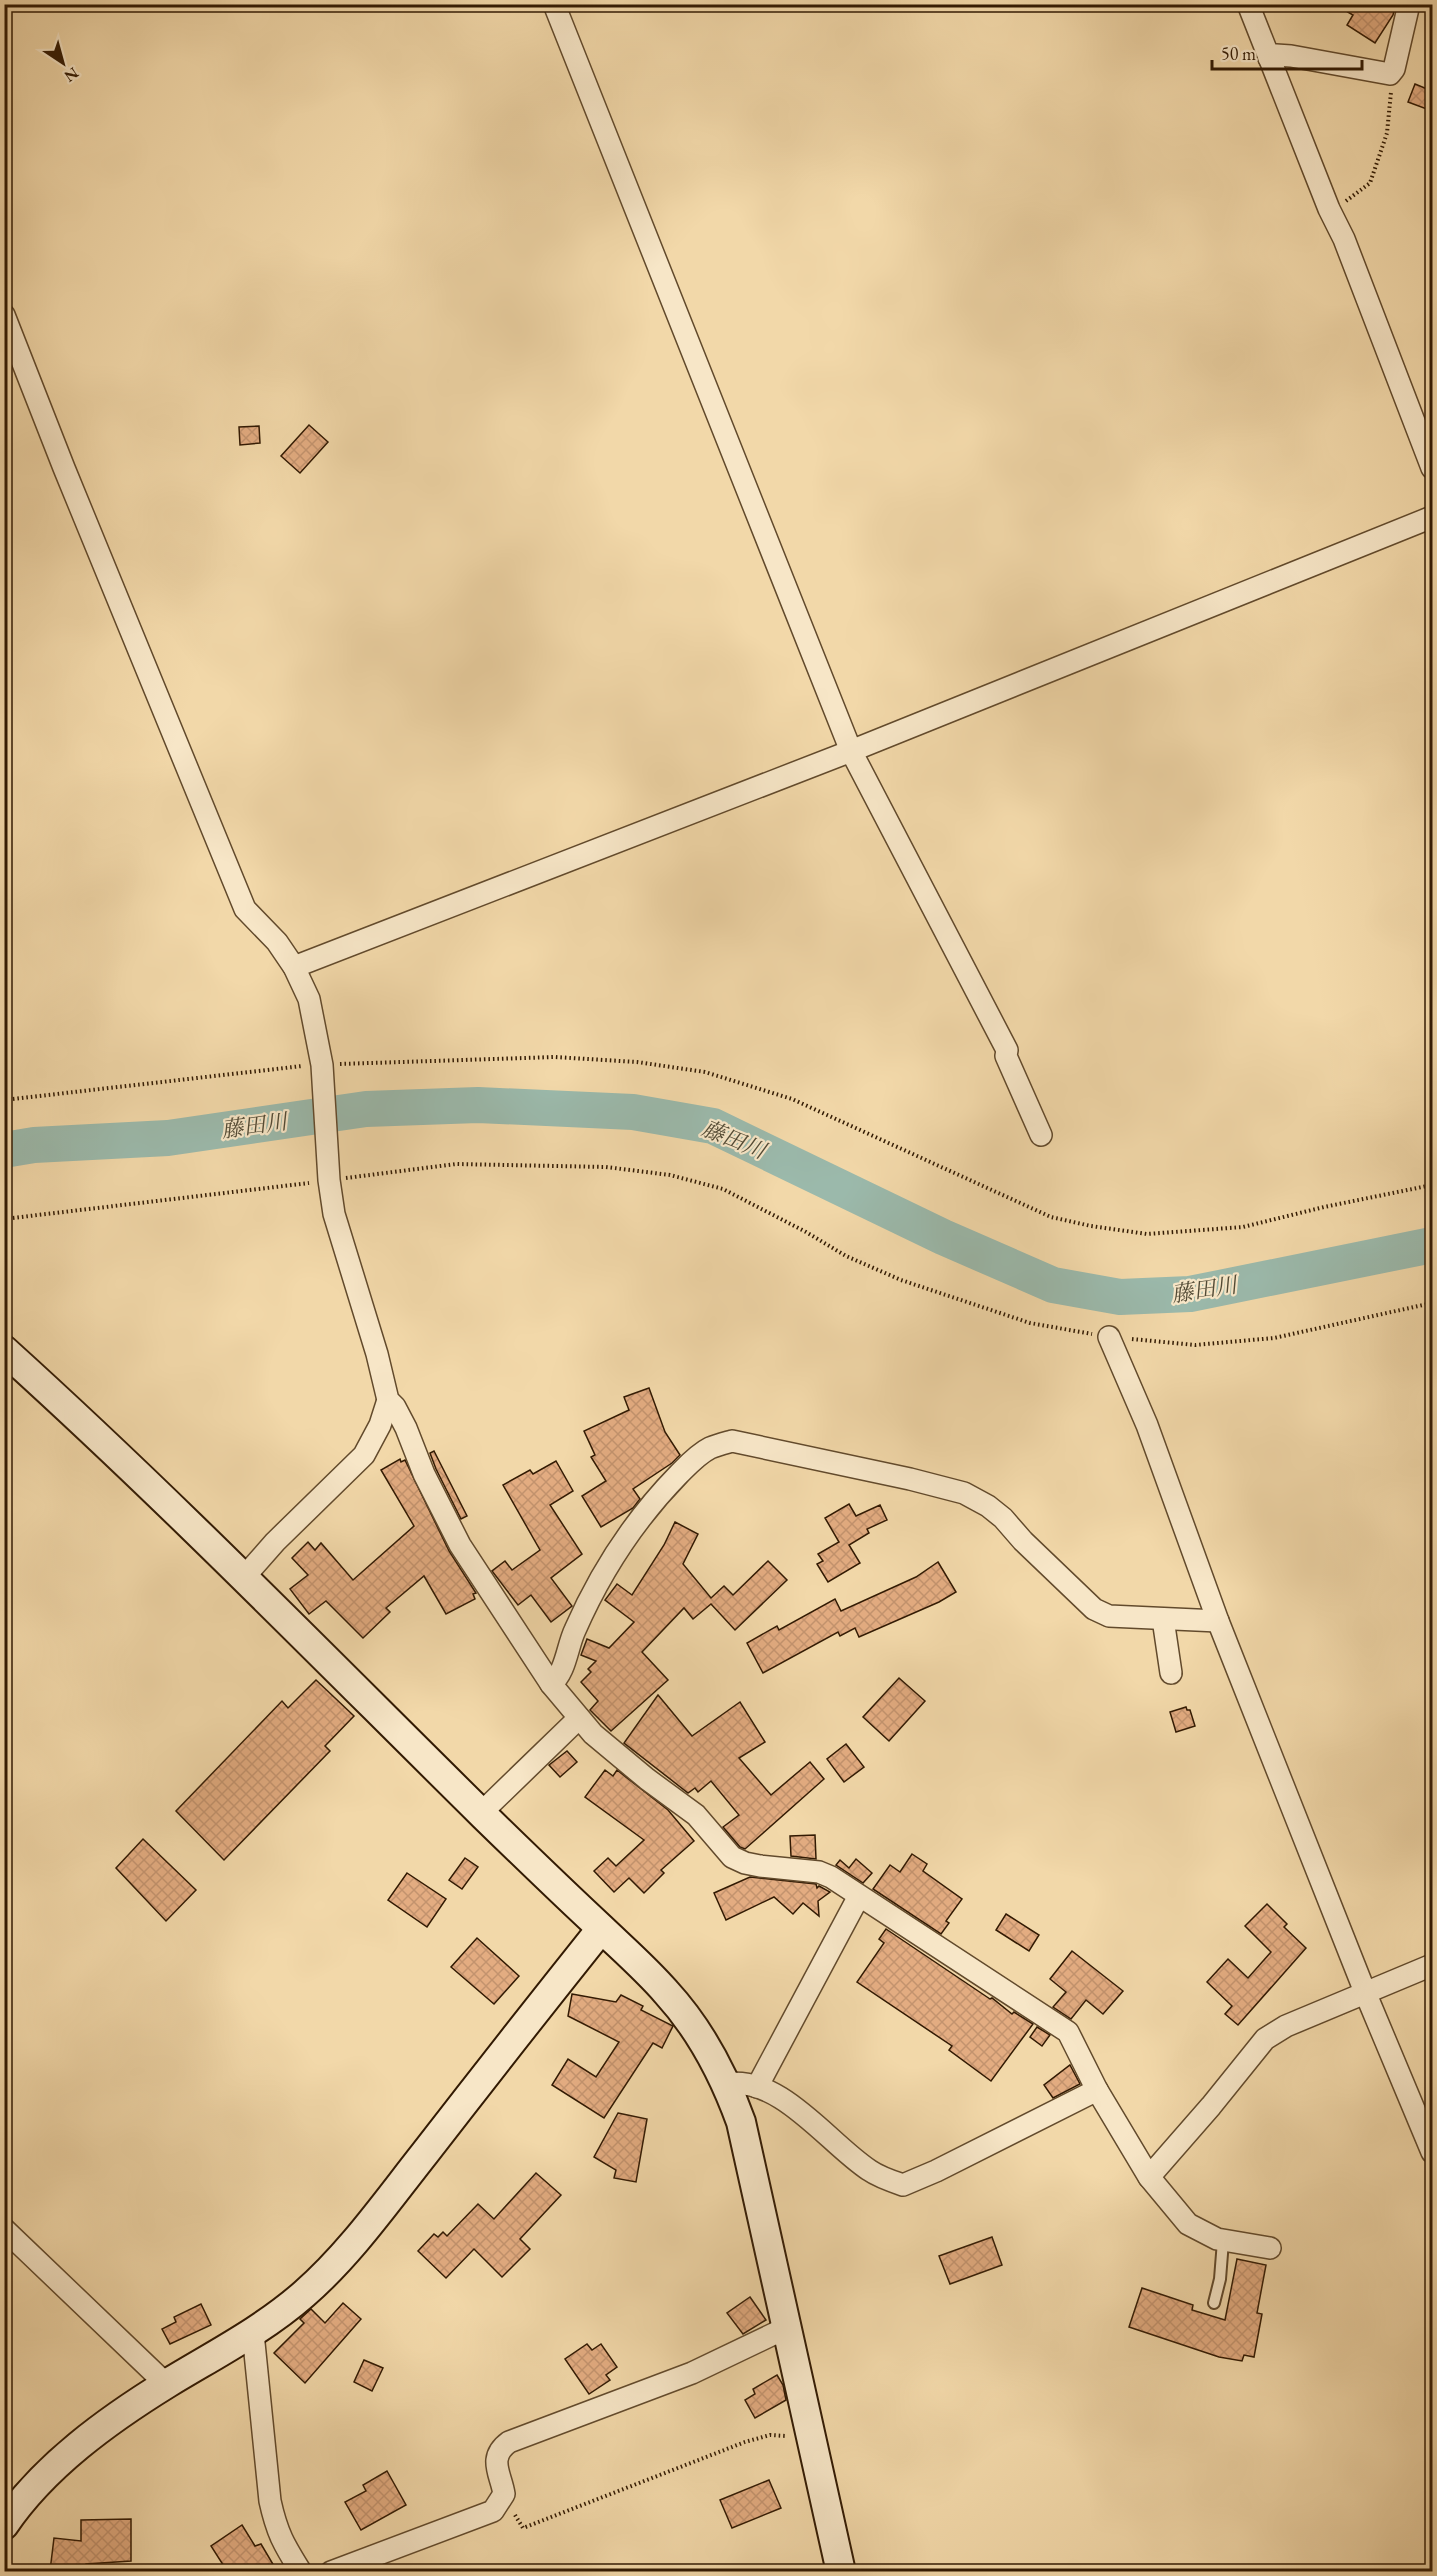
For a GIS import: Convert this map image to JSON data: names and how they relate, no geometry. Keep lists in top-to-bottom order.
{
  "water": ["藤田川"],
  "scale_bar": "50 m",
  "north": "bottom right"
}
